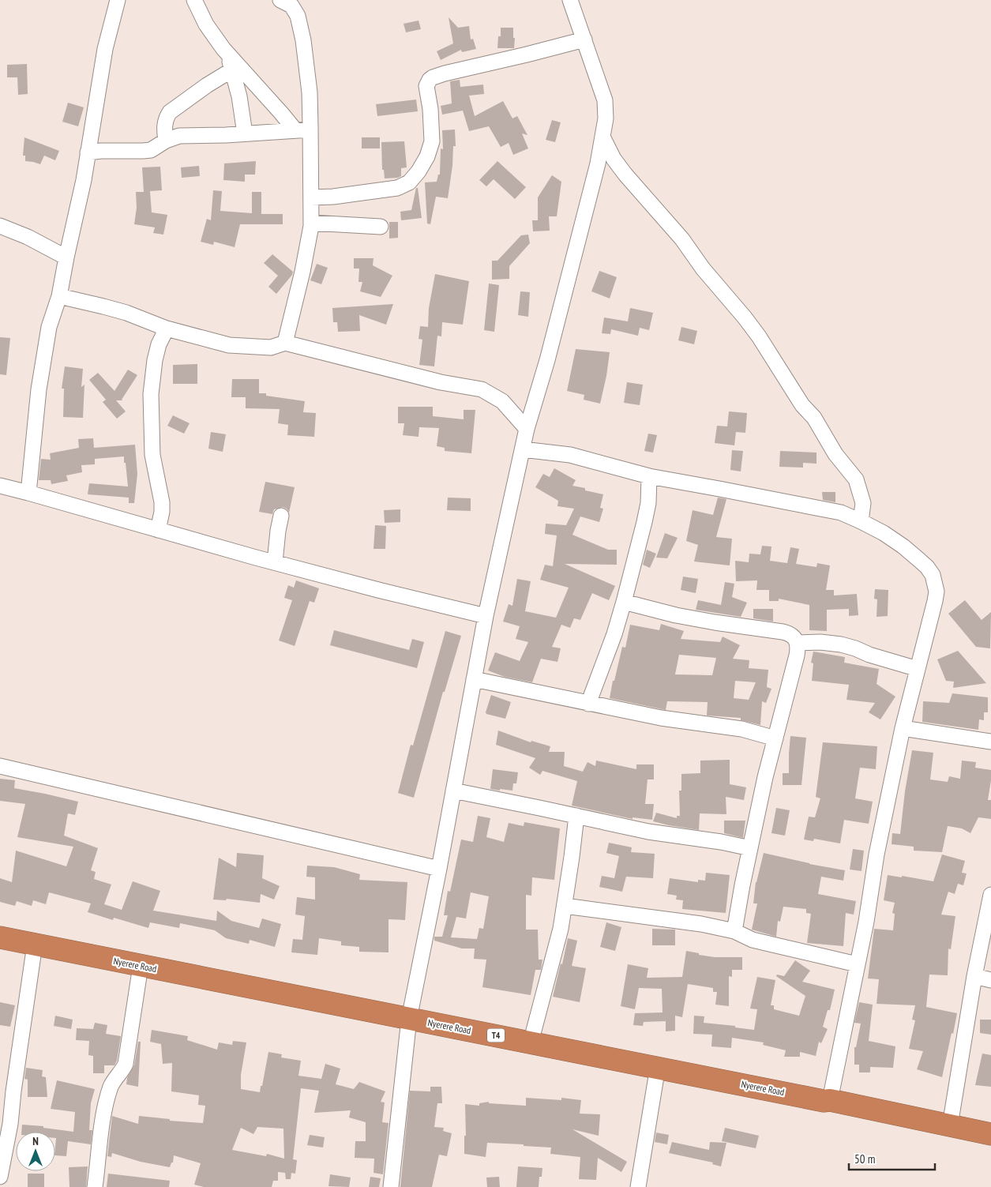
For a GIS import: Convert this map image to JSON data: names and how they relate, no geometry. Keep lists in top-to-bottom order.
{
  "streets": {
    "highway": ["Nyerere Road", "T4"]
  },
  "scale_bar": "50 m",
  "north": "top"
}
